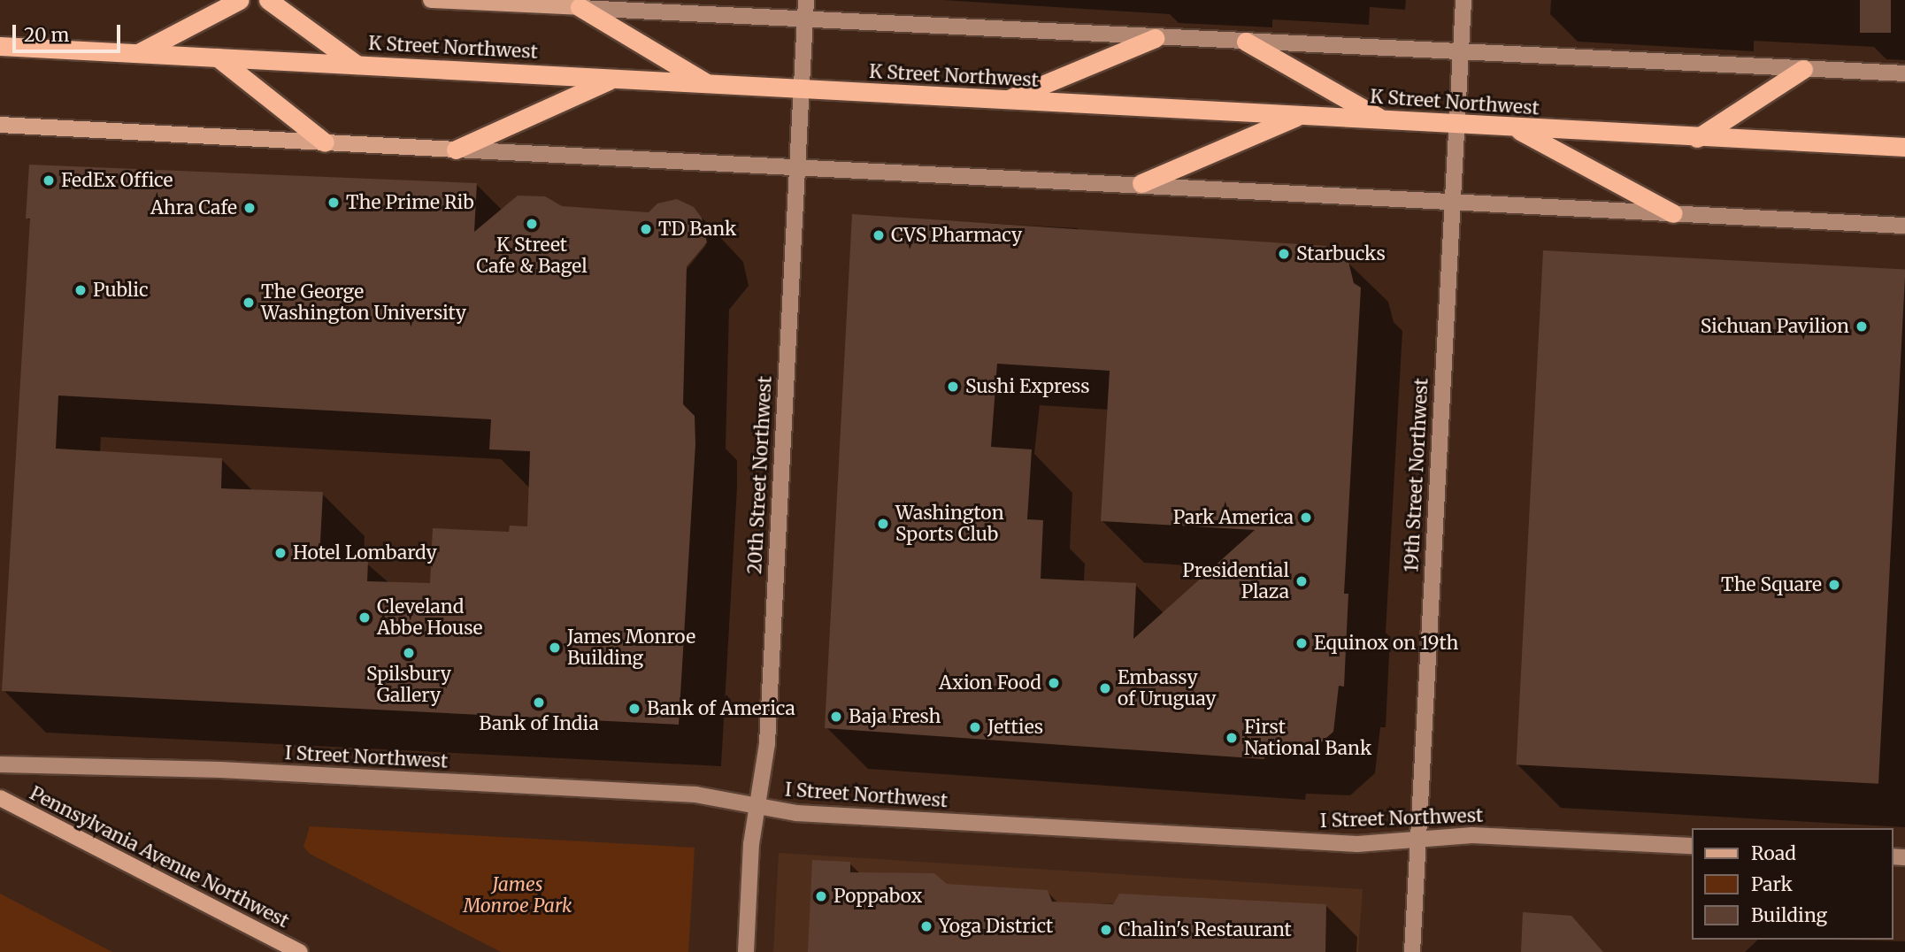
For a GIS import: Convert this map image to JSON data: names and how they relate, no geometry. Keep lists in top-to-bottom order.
{
  "streets": {
    "highway": ["K Street Northwest"],
    "main road": ["Pennsylvania Avenue Northwest"],
    "street": ["20th Street Northwest", "19th Street Northwest", "I Street Northwest"]
  },
  "crossings": [
    ["K Street Northwest", "20th Street Northwest"],
    ["K Street Northwest", "19th Street Northwest"],
    ["20th Street Northwest", "I Street Northwest"],
    ["19th Street Northwest", "I Street Northwest"]
  ],
  "parks": ["James Monroe Park"],
  "places": [
    "FedEx Office",
    "The Prime Rib",
    "Ahra Cafe",
    "K Street Cafe & Bagel",
    "TD Bank",
    "CVS Pharmacy",
    "Starbucks",
    "Public",
    "The George Washington University",
    "Sichuan Pavilion",
    "Sushi Express",
    "Park America",
    "Washington Sports Club",
    "Hotel Lombardy",
    "Presidential Plaza",
    "The Square",
    "Cleveland Abbe House",
    "Equinox on 19th",
    "James Monroe Building",
    "Spilsbury Gallery",
    "Axion Food",
    "Embassy of Uruguay",
    "Bank of India",
    "Bank of America",
    "Baja Fresh",
    "Jetties",
    "First National Bank",
    "Poppabox",
    "Yoga District",
    "Chalin's Restaurant"
  ],
  "legend": ["Road", "Park", "Building"],
  "scale_bar": "20 m"
}
